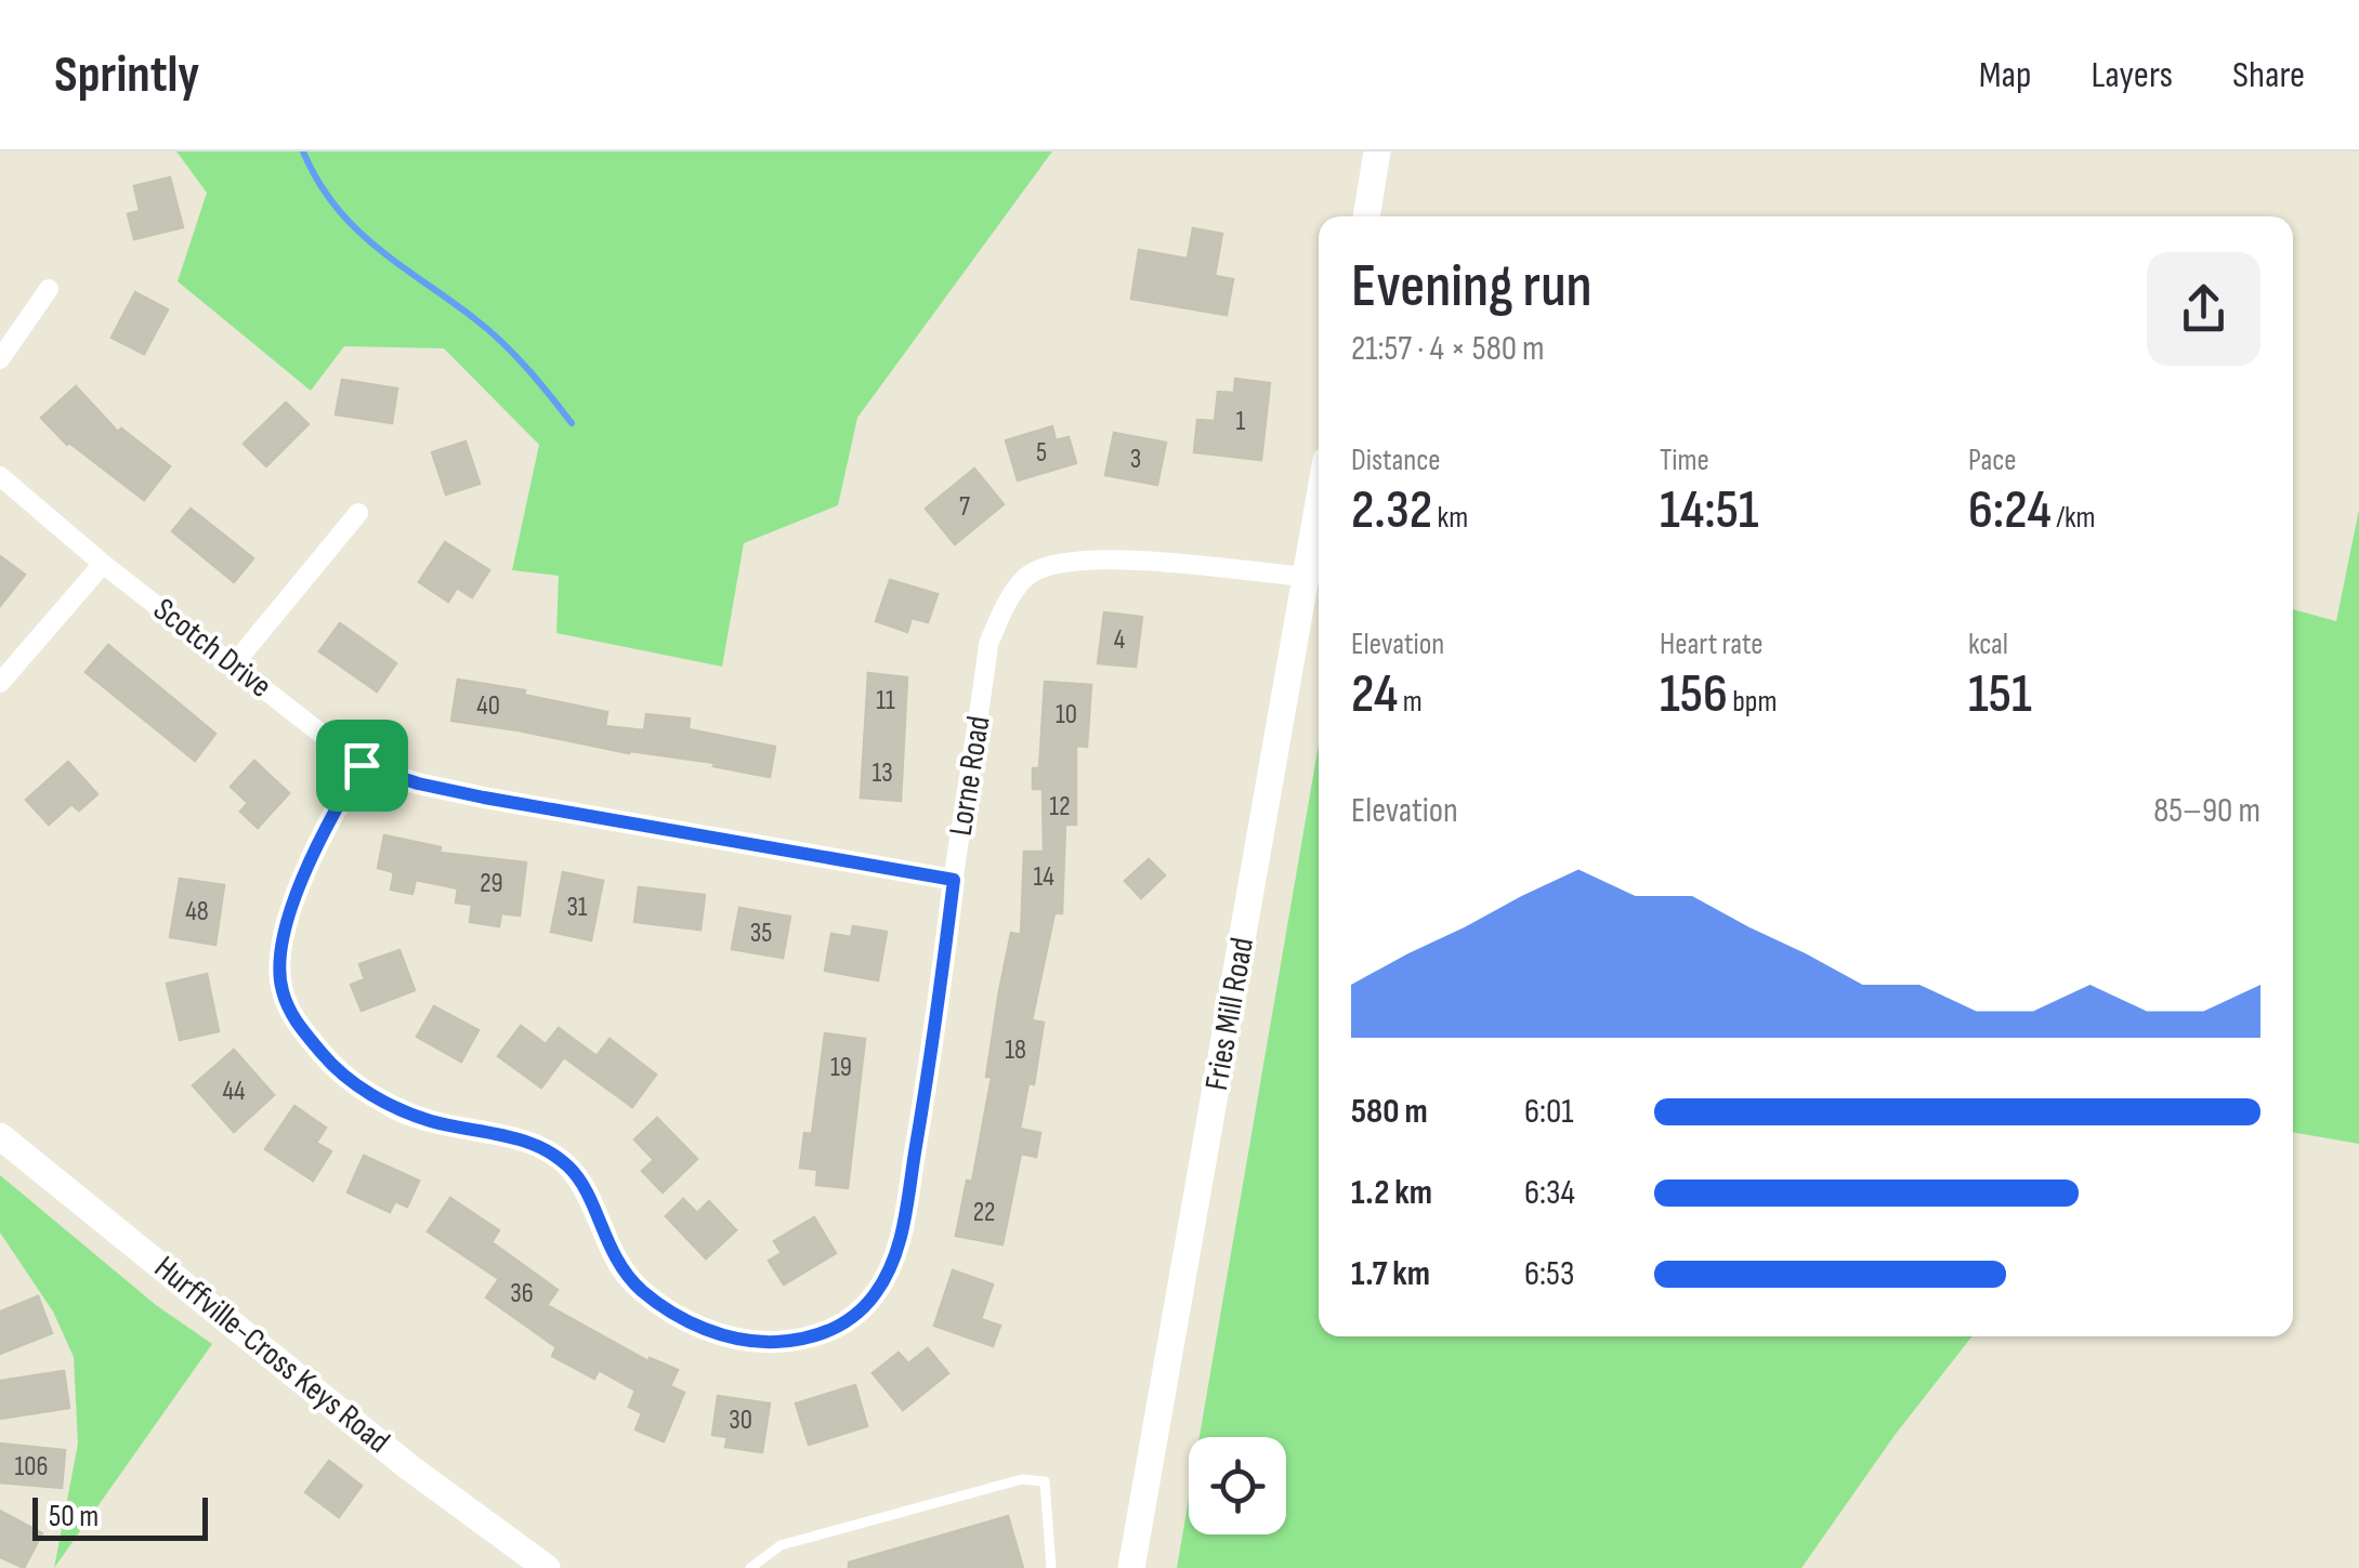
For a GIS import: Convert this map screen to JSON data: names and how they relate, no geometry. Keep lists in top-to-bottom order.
{
  "streets": {
    "main road": ["Fries Mill Road", "Hurffville-Cross Keys Road"],
    "street": ["Scotch Drive", "Lorne Road"]
  },
  "crossings": [
    ["Scotch Drive", "Lorne Road"],
    ["Lorne Road", "Fries Mill Road"]
  ],
  "house_numbers": [
    "1",
    "5",
    "3",
    "7",
    "4",
    "11",
    "40",
    "10",
    "13",
    "12",
    "14",
    "29",
    "31",
    "48",
    "35",
    "18",
    "19",
    "44",
    "22",
    "36",
    "30",
    "106"
  ],
  "scale_bar": "50 m",
  "page": {
    "header": "Sprintly",
    "nav": ["Map", "Layers", "Share"],
    "heading": ["Evening run", "21:57 · 4 × 580 m"],
    "stats": [
      ["Distance", "2.32 km"],
      ["Time", "14:51"],
      ["Pace", "6:24 /km"],
      ["Elevation", "24 m"],
      ["Heart rate", "156 bpm"],
      ["kcal", "151"]
    ],
    "chart": ["Elevation", "85–90 m"],
    "list": [
      {
        "name": "580 m",
        "note": "6:01"
      },
      {
        "name": "1.2 km",
        "note": "6:34"
      },
      {
        "name": "1.7 km",
        "note": "6:53"
      }
    ],
    "scale": "50 m"
  }
}
